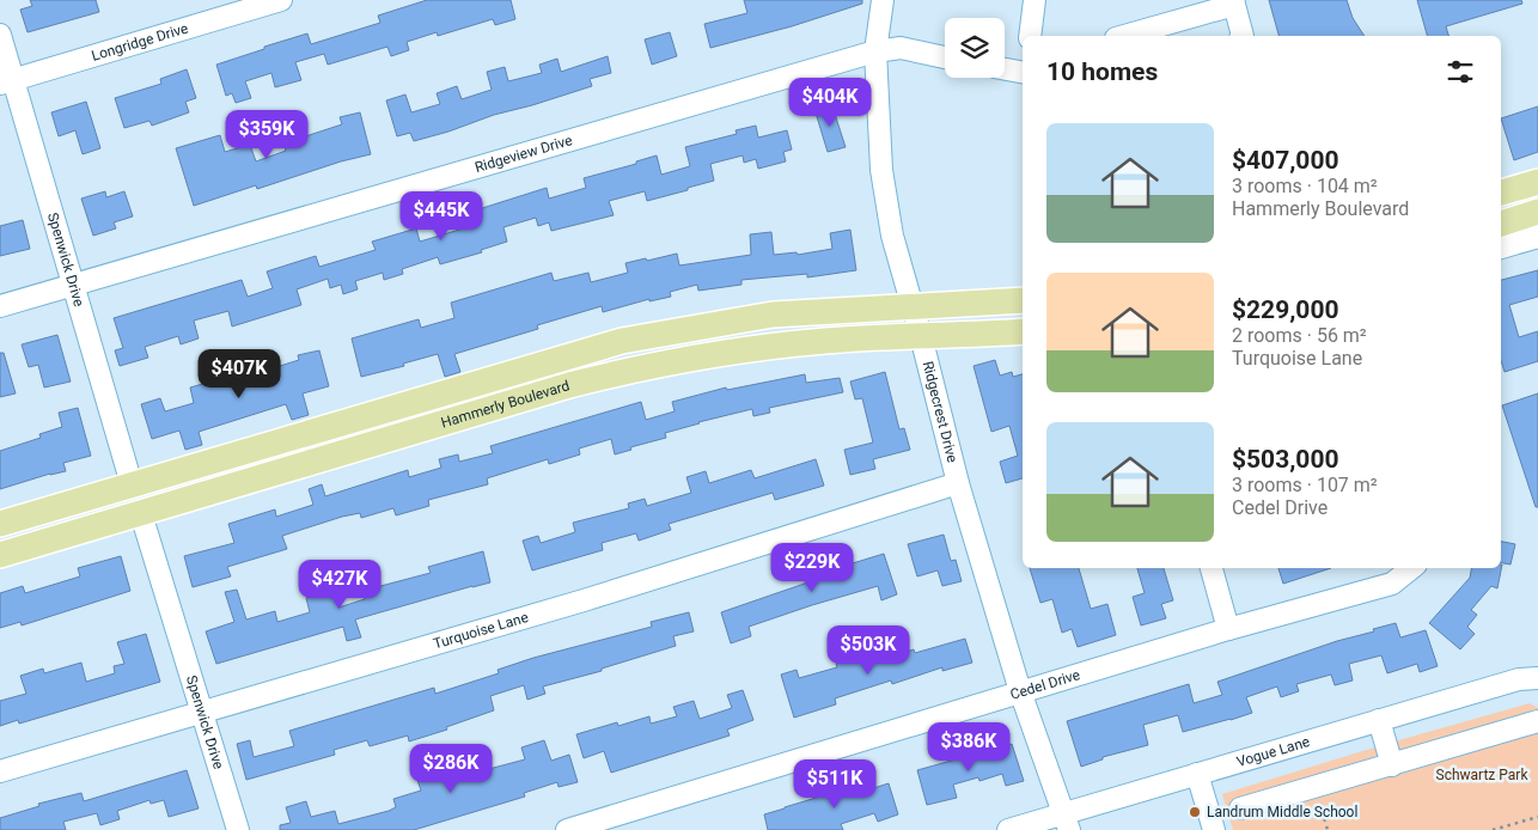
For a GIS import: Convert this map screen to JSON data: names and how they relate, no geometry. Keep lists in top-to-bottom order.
{
  "streets": {
    "main road": ["Hammerly Boulevard"],
    "street": [
      "Longridge Drive",
      "Ridgeview Drive",
      "Spenwick Drive",
      "Ridgecrest Drive",
      "Turquoise Lane",
      "Cedel Drive",
      "Vogue Lane"
    ]
  },
  "crossings": [
    ["Longridge Drive", "Spenwick Drive"],
    ["Ridgeview Drive", "Spenwick Drive"],
    ["Ridgeview Drive", "Ridgecrest Drive"],
    ["Spenwick Drive", "Hammerly Boulevard"],
    ["Spenwick Drive", "Turquoise Lane"],
    ["Hammerly Boulevard", "Ridgecrest Drive"],
    ["Ridgecrest Drive", "Turquoise Lane"],
    ["Ridgecrest Drive", "Cedel Drive"],
    ["Ridgecrest Drive", "Vogue Lane"]
  ],
  "parks": ["Schwartz Park"],
  "places": ["Landrum Middle School"],
  "page": {
    "heading": "10 homes",
    "price": [
      "$404K",
      "$359K",
      "$445K",
      "$407K",
      "$229K",
      "$427K",
      "$503K",
      "$386K",
      "$286K",
      "$511K"
    ],
    "list": [
      {
        "name": "$407,000",
        "note": "3 rooms · 104 m² · Hammerly Boulevard"
      },
      {
        "name": "$229,000",
        "note": "2 rooms · 56 m² · Turquoise Lane"
      },
      {
        "name": "$503,000",
        "note": "3 rooms · 107 m² · Cedel Drive"
      }
    ]
  }
}
